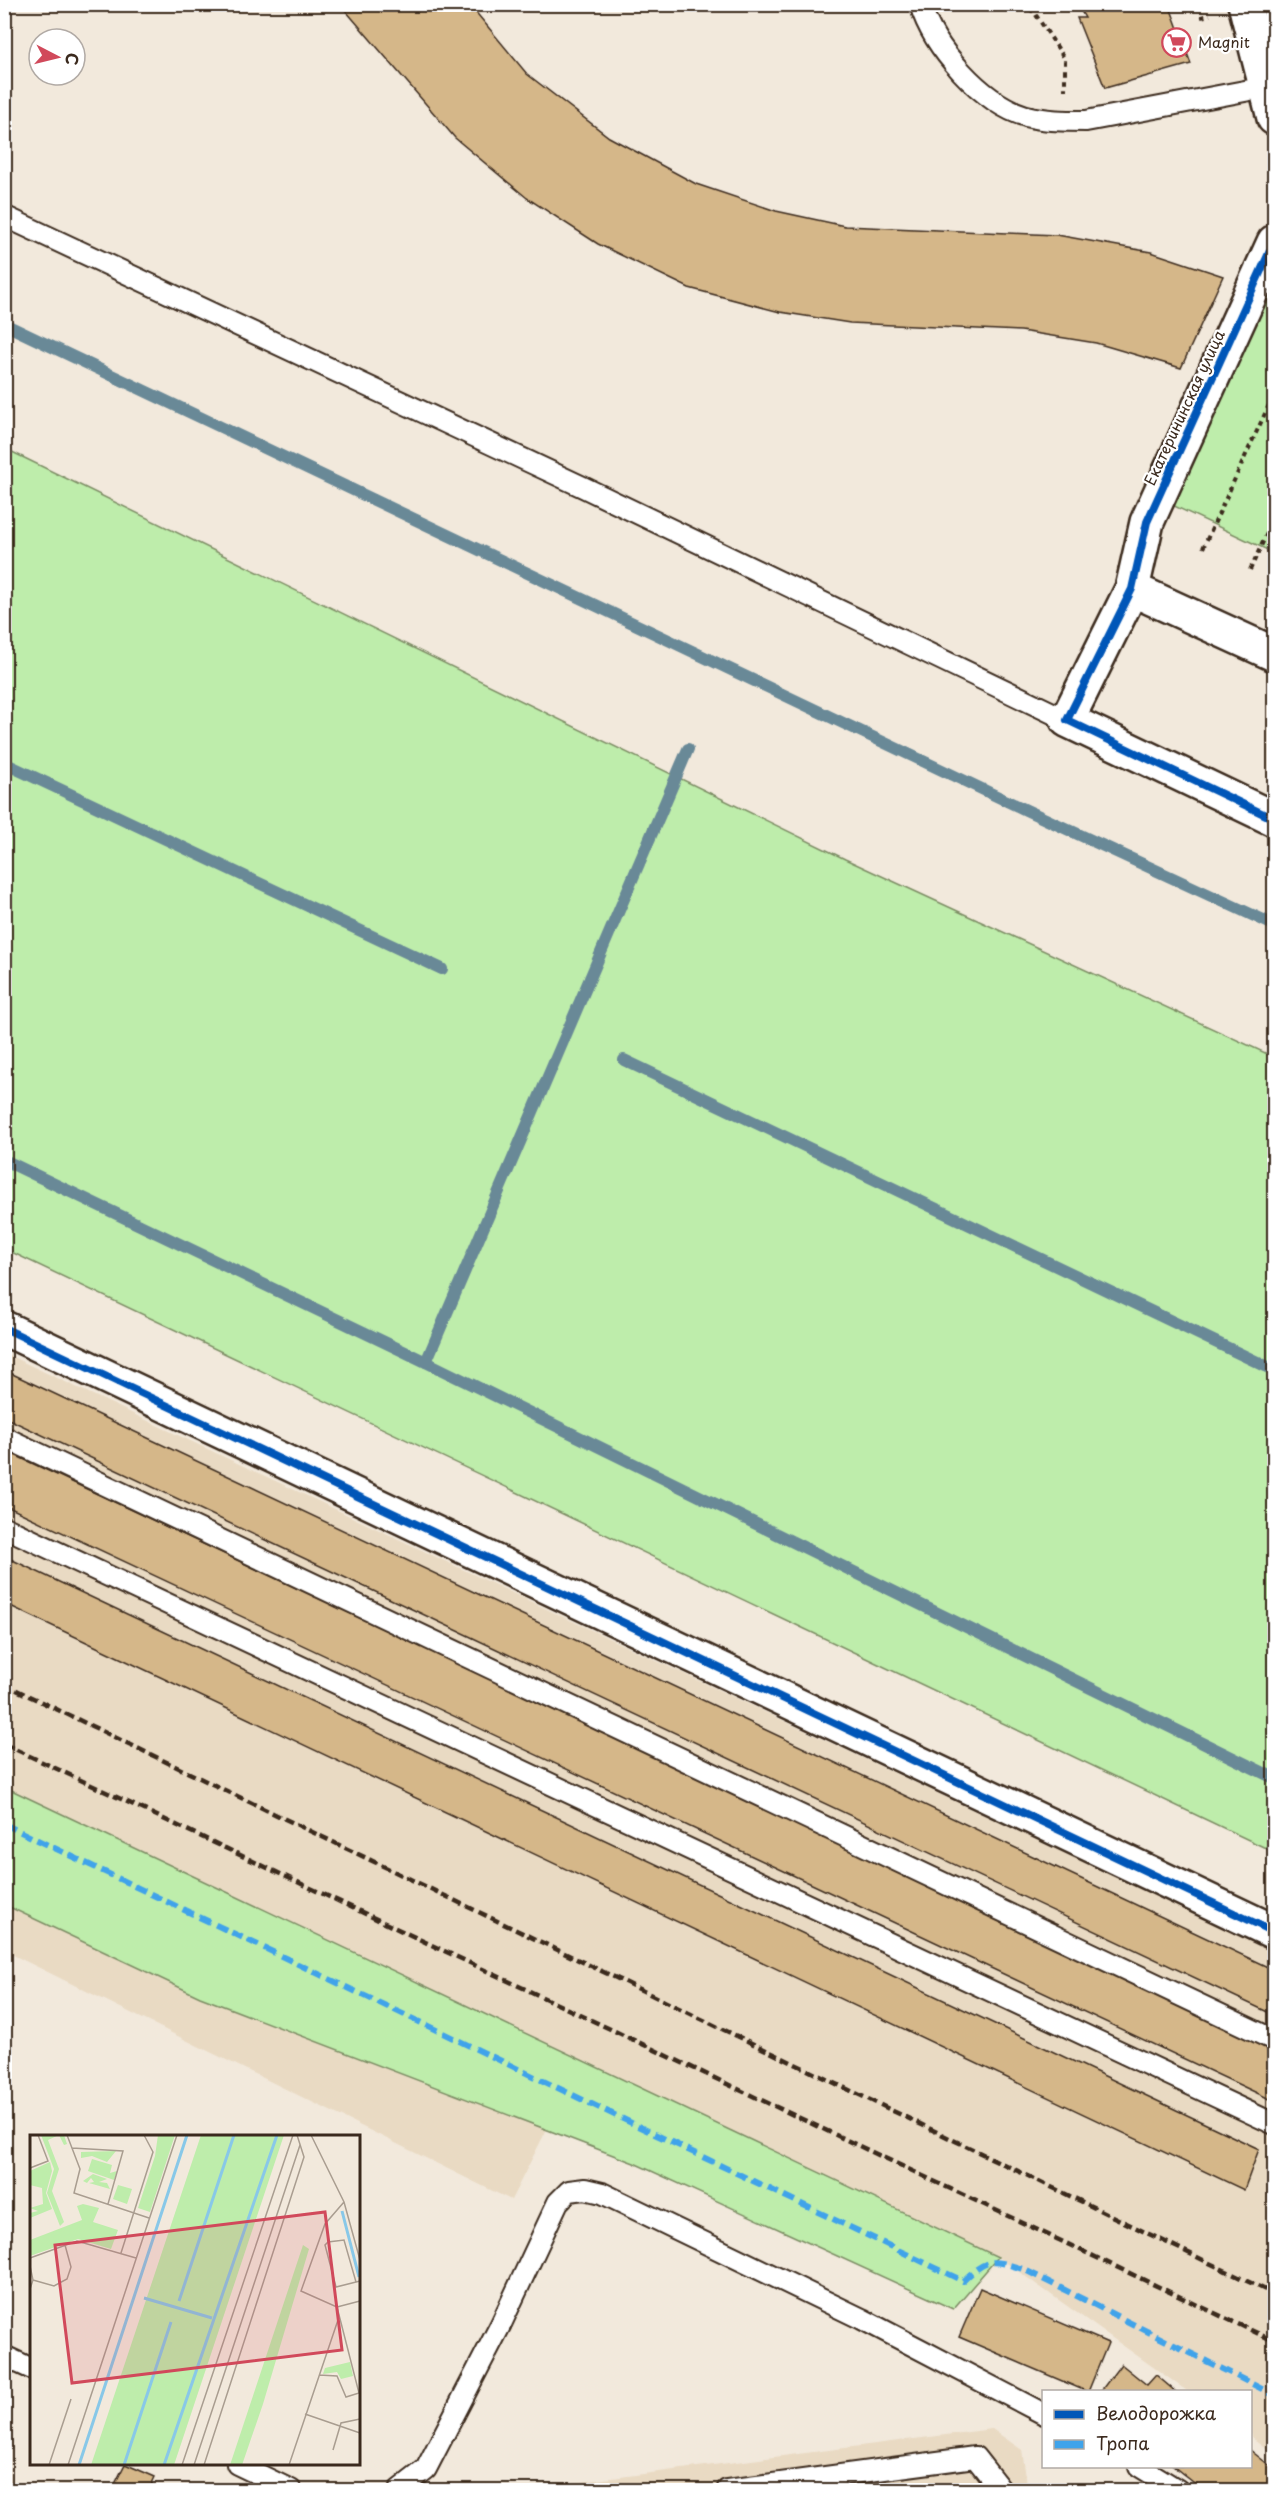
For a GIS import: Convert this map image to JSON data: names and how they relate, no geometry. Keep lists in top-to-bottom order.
{
  "streets": {
    "street": ["Екатерининская улица"]
  },
  "places": {
    "supermarket": ["Magnit"]
  },
  "legend": ["Велодорожка", "Тропа"],
  "north": "right"
}
